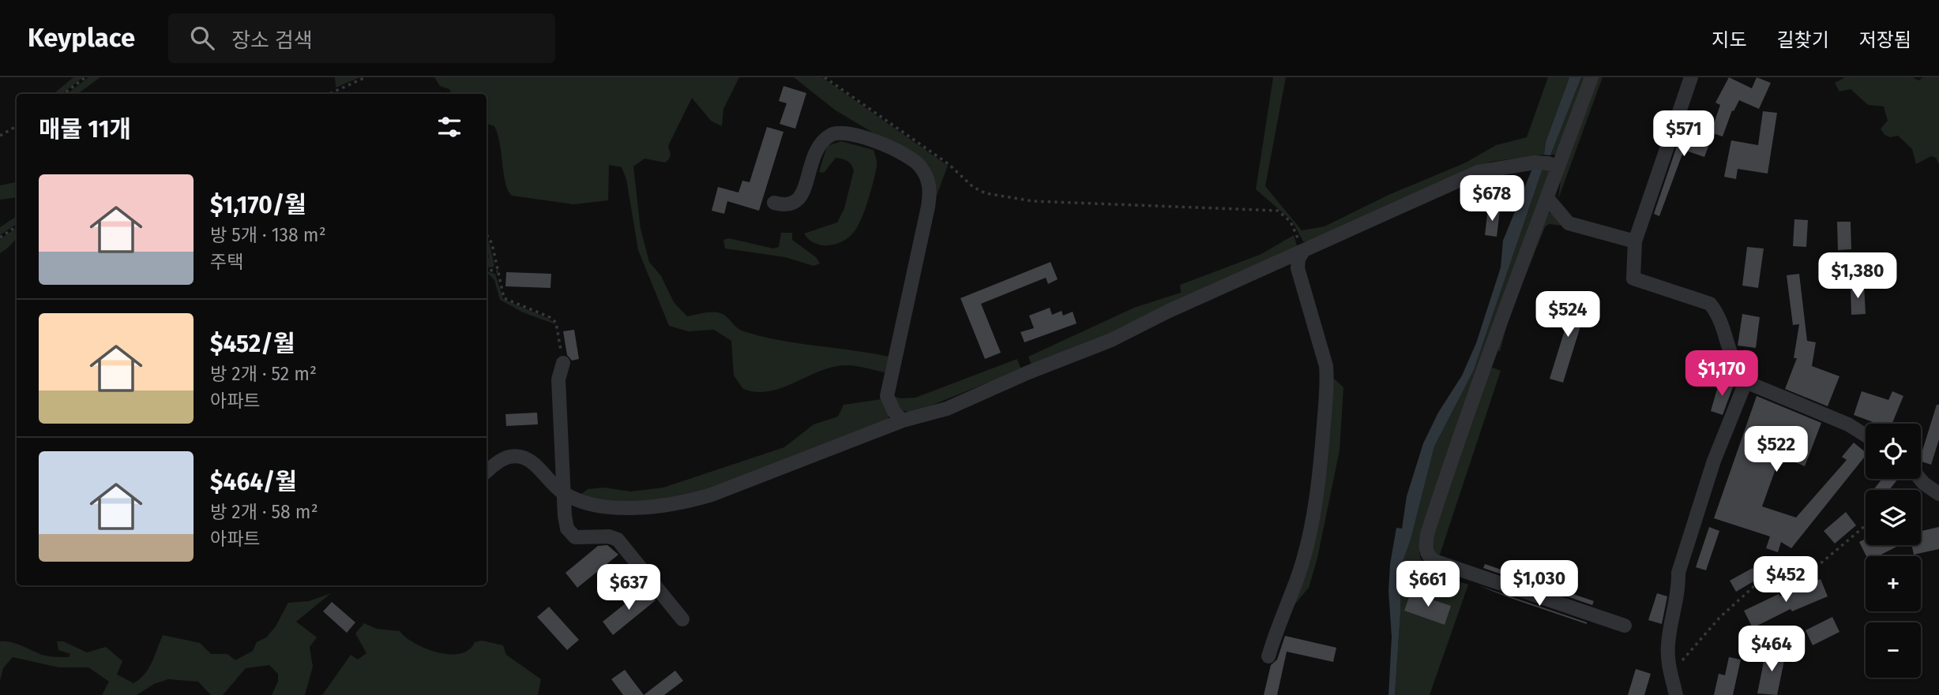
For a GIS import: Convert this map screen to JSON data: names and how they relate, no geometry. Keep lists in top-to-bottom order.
{
  "page": {
    "header": "Keyplace",
    "search": "장소 검색",
    "nav": ["지도", "길찾기", "저장됨"],
    "heading": "매물 11개",
    "price": [
      "$571",
      "$678",
      "$1,380",
      "$524",
      "$1,170",
      "$522",
      "$452",
      "$1,030",
      "$661",
      "$637",
      "$464"
    ],
    "list": [
      {
        "name": "$1,170/월",
        "note": "방 5개 · 138 m² · 주택"
      },
      {
        "name": "$452/월",
        "note": "방 2개 · 52 m² · 아파트"
      },
      {
        "name": "$464/월",
        "note": "방 2개 · 58 m² · 아파트"
      }
    ],
    "map_buttons": ["+", "−"]
  }
}
